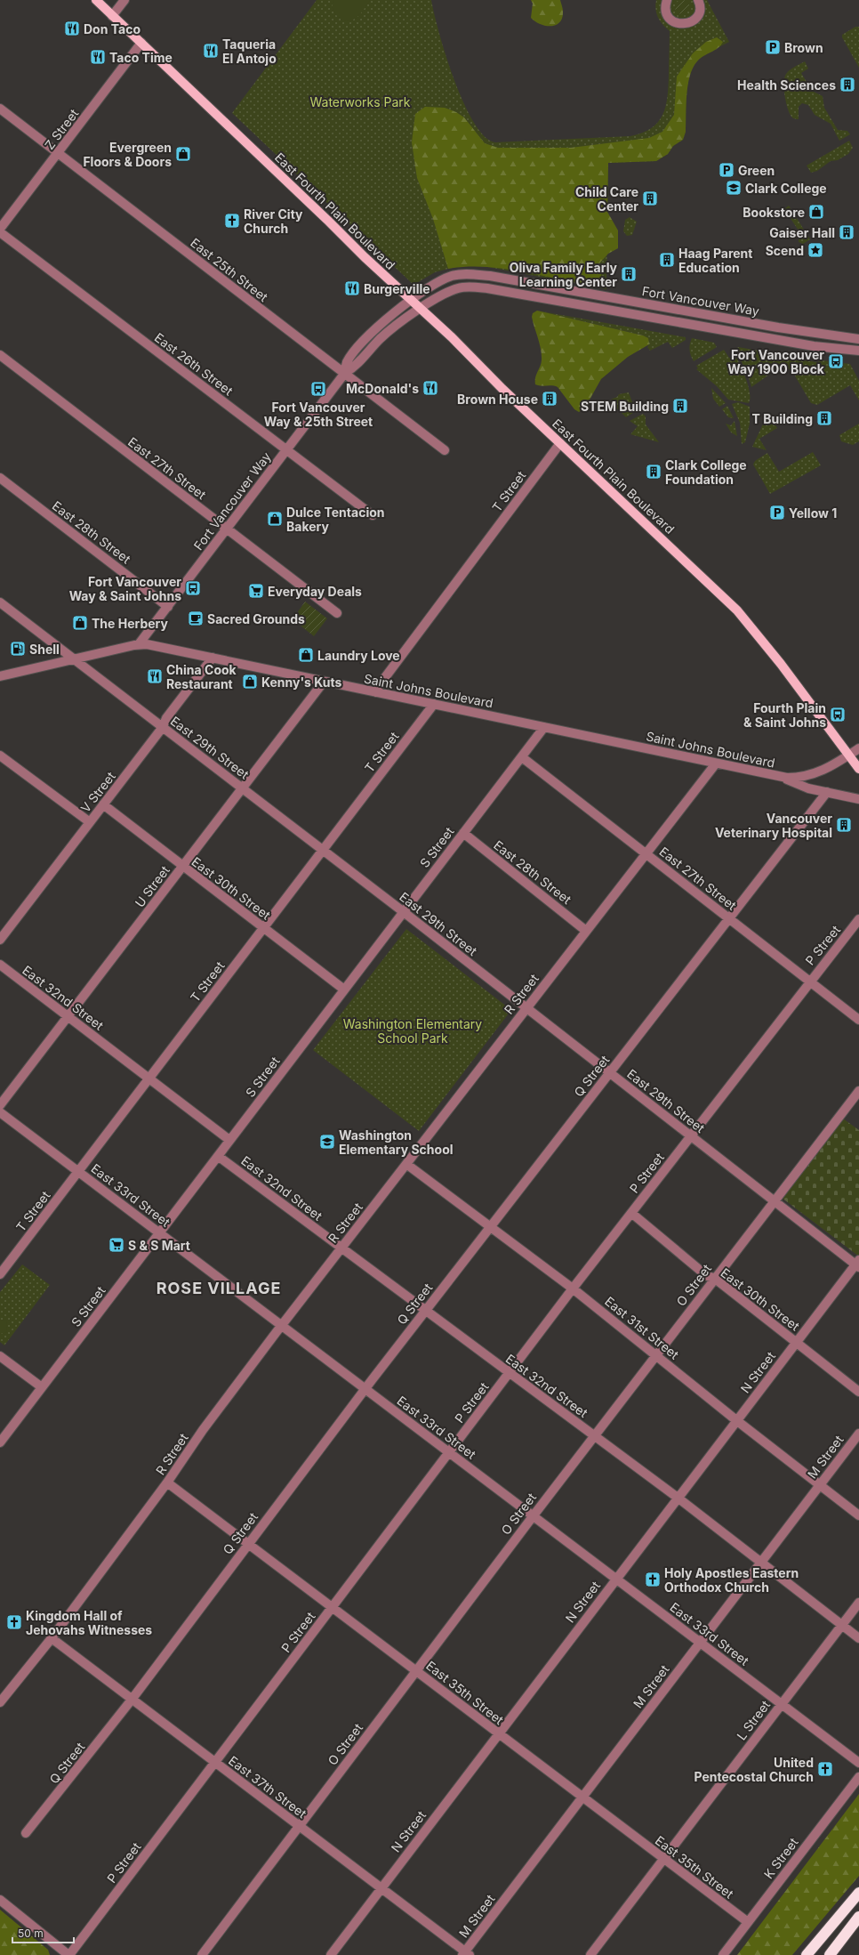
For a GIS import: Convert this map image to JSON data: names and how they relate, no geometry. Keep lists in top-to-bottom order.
{
  "streets": {
    "main road": ["East Fourth Plain Boulevard"],
    "street": [
      "Z Street",
      "East 25th Street",
      "Fort Vancouver Way",
      "East 26th Street",
      "East 27th Street",
      "T Street",
      "East 28th Street",
      "Saint Johns Boulevard",
      "East 29th Street",
      "V Street",
      "S Street",
      "U Street",
      "East 30th Street",
      "P Street",
      "R Street",
      "East 32nd Street",
      "Q Street",
      "East 33rd Street",
      "O Street",
      "East 31st Street",
      "N Street",
      "M Street",
      "East 35th Street",
      "L Street",
      "East 37th Street",
      "K Street"
    ]
  },
  "crossings": [
    ["Z Street", "East Fourth Plain Boulevard"],
    ["Z Street", "East 25th Street"],
    ["East Fourth Plain Boulevard", "Fort Vancouver Way"],
    ["East Fourth Plain Boulevard", "T Street"],
    ["East Fourth Plain Boulevard", "Saint Johns Boulevard"],
    ["East 25th Street", "Fort Vancouver Way"],
    ["Fort Vancouver Way", "East 26th Street"],
    ["Fort Vancouver Way", "East 27th Street"],
    ["Fort Vancouver Way", "East 28th Street"],
    ["Fort Vancouver Way", "Saint Johns Boulevard"],
    ["East 27th Street", "S Street"],
    ["East 27th Street", "P Street"],
    ["East 27th Street", "R Street"],
    ["East 27th Street", "Q Street"],
    ["T Street", "Saint Johns Boulevard"],
    ["T Street", "East 29th Street"],
    ["T Street", "East 30th Street"],
    ["T Street", "East 32nd Street"],
    ["T Street", "East 33rd Street"],
    ["East 28th Street", "S Street"],
    ["East 28th Street", "R Street"],
    ["Saint Johns Boulevard", "East 29th Street"],
    ["Saint Johns Boulevard", "V Street"],
    ["Saint Johns Boulevard", "S Street"],
    ["Saint Johns Boulevard", "U Street"],
    ["Saint Johns Boulevard", "R Street"],
    ["East 29th Street", "V Street"],
    ["East 29th Street", "S Street"],
    ["East 29th Street", "U Street"],
    ["East 29th Street", "P Street"],
    ["East 29th Street", "R Street"],
    ["East 29th Street", "Q Street"],
    ["East 29th Street", "O Street"],
    ["East 29th Street", "N Street"],
    ["V Street", "East 30th Street"],
    ["S Street", "East 30th Street"],
    ["S Street", "East 32nd Street"],
    ["S Street", "East 33rd Street"],
    ["U Street", "East 30th Street"],
    ["U Street", "East 32nd Street"],
    ["East 30th Street", "P Street"],
    ["East 30th Street", "O Street"],
    ["East 30th Street", "N Street"],
    ["P Street", "East 32nd Street"],
    ["P Street", "East 33rd Street"],
    ["P Street", "East 31st Street"],
    ["P Street", "East 35th Street"],
    ["P Street", "East 37th Street"],
    ["R Street", "East 32nd Street"],
    ["R Street", "East 33rd Street"],
    ["R Street", "East 31st Street"],
    ["R Street", "East 35th Street"],
    ["R Street", "East 37th Street"],
    ["East 32nd Street", "Q Street"],
    ["East 32nd Street", "O Street"],
    ["East 32nd Street", "N Street"],
    ["East 32nd Street", "M Street"],
    ["East 32nd Street", "L Street"],
    ["Q Street", "East 33rd Street"],
    ["Q Street", "East 31st Street"],
    ["Q Street", "East 35th Street"],
    ["Q Street", "East 37th Street"],
    ["East 33rd Street", "O Street"],
    ["East 33rd Street", "N Street"],
    ["East 33rd Street", "M Street"],
    ["East 33rd Street", "L Street"],
    ["O Street", "East 31st Street"],
    ["O Street", "East 35th Street"],
    ["O Street", "East 37th Street"],
    ["East 31st Street", "N Street"],
    ["East 31st Street", "M Street"],
    ["N Street", "East 35th Street"],
    ["N Street", "East 37th Street"],
    ["M Street", "East 35th Street"],
    ["M Street", "East 37th Street"],
    ["East 35th Street", "L Street"],
    ["East 35th Street", "K Street"]
  ],
  "districts": ["ROSE VILLAGE"],
  "parks": ["Waterworks Park", "Washington Elementary School Park"],
  "places": {
    "restaurant": [
      "Don Taco",
      "Taqueria El Antojo",
      "Taco Time",
      "Burgerville",
      "McDonald's",
      "China Cook Restaurant"
    ],
    "parking": ["Brown", "Green", "Yellow 1"],
    "building": [
      "Health Sciences",
      "Child Care Center",
      "Gaiser Hall",
      "Haag Parent Education",
      "Oliva Family Early Learning Center",
      "Brown House",
      "STEM Building",
      "T Building",
      "Clark College Foundation",
      "Vancouver Veterinary Hospital"
    ],
    "shop": [
      "Evergreen Floors & Doors",
      "Bookstore",
      "Dulce Tentacion Bakery",
      "The Herbery",
      "Laundry Love",
      "Kenny's Kuts"
    ],
    "school or university": ["Clark College", "Washington Elementary School"],
    "church": [
      "River City Church",
      "Holy Apostles Eastern Orthodox Church",
      "Kingdom Hall of Jehovahs Witnesses",
      "United Pentecostal Church"
    ],
    "place": ["Scend"],
    "bus stop": [
      "Fort Vancouver Way 1900 Block",
      "Fort Vancouver Way & 25th Street",
      "Fort Vancouver Way & Saint Johns",
      "Fourth Plain & Saint Johns"
    ],
    "supermarket": ["Everyday Deals", "S & S Mart"],
    "cafe": ["Sacred Grounds"],
    "fuel station": ["Shell"]
  },
  "scale_bar": "50 m"
}
